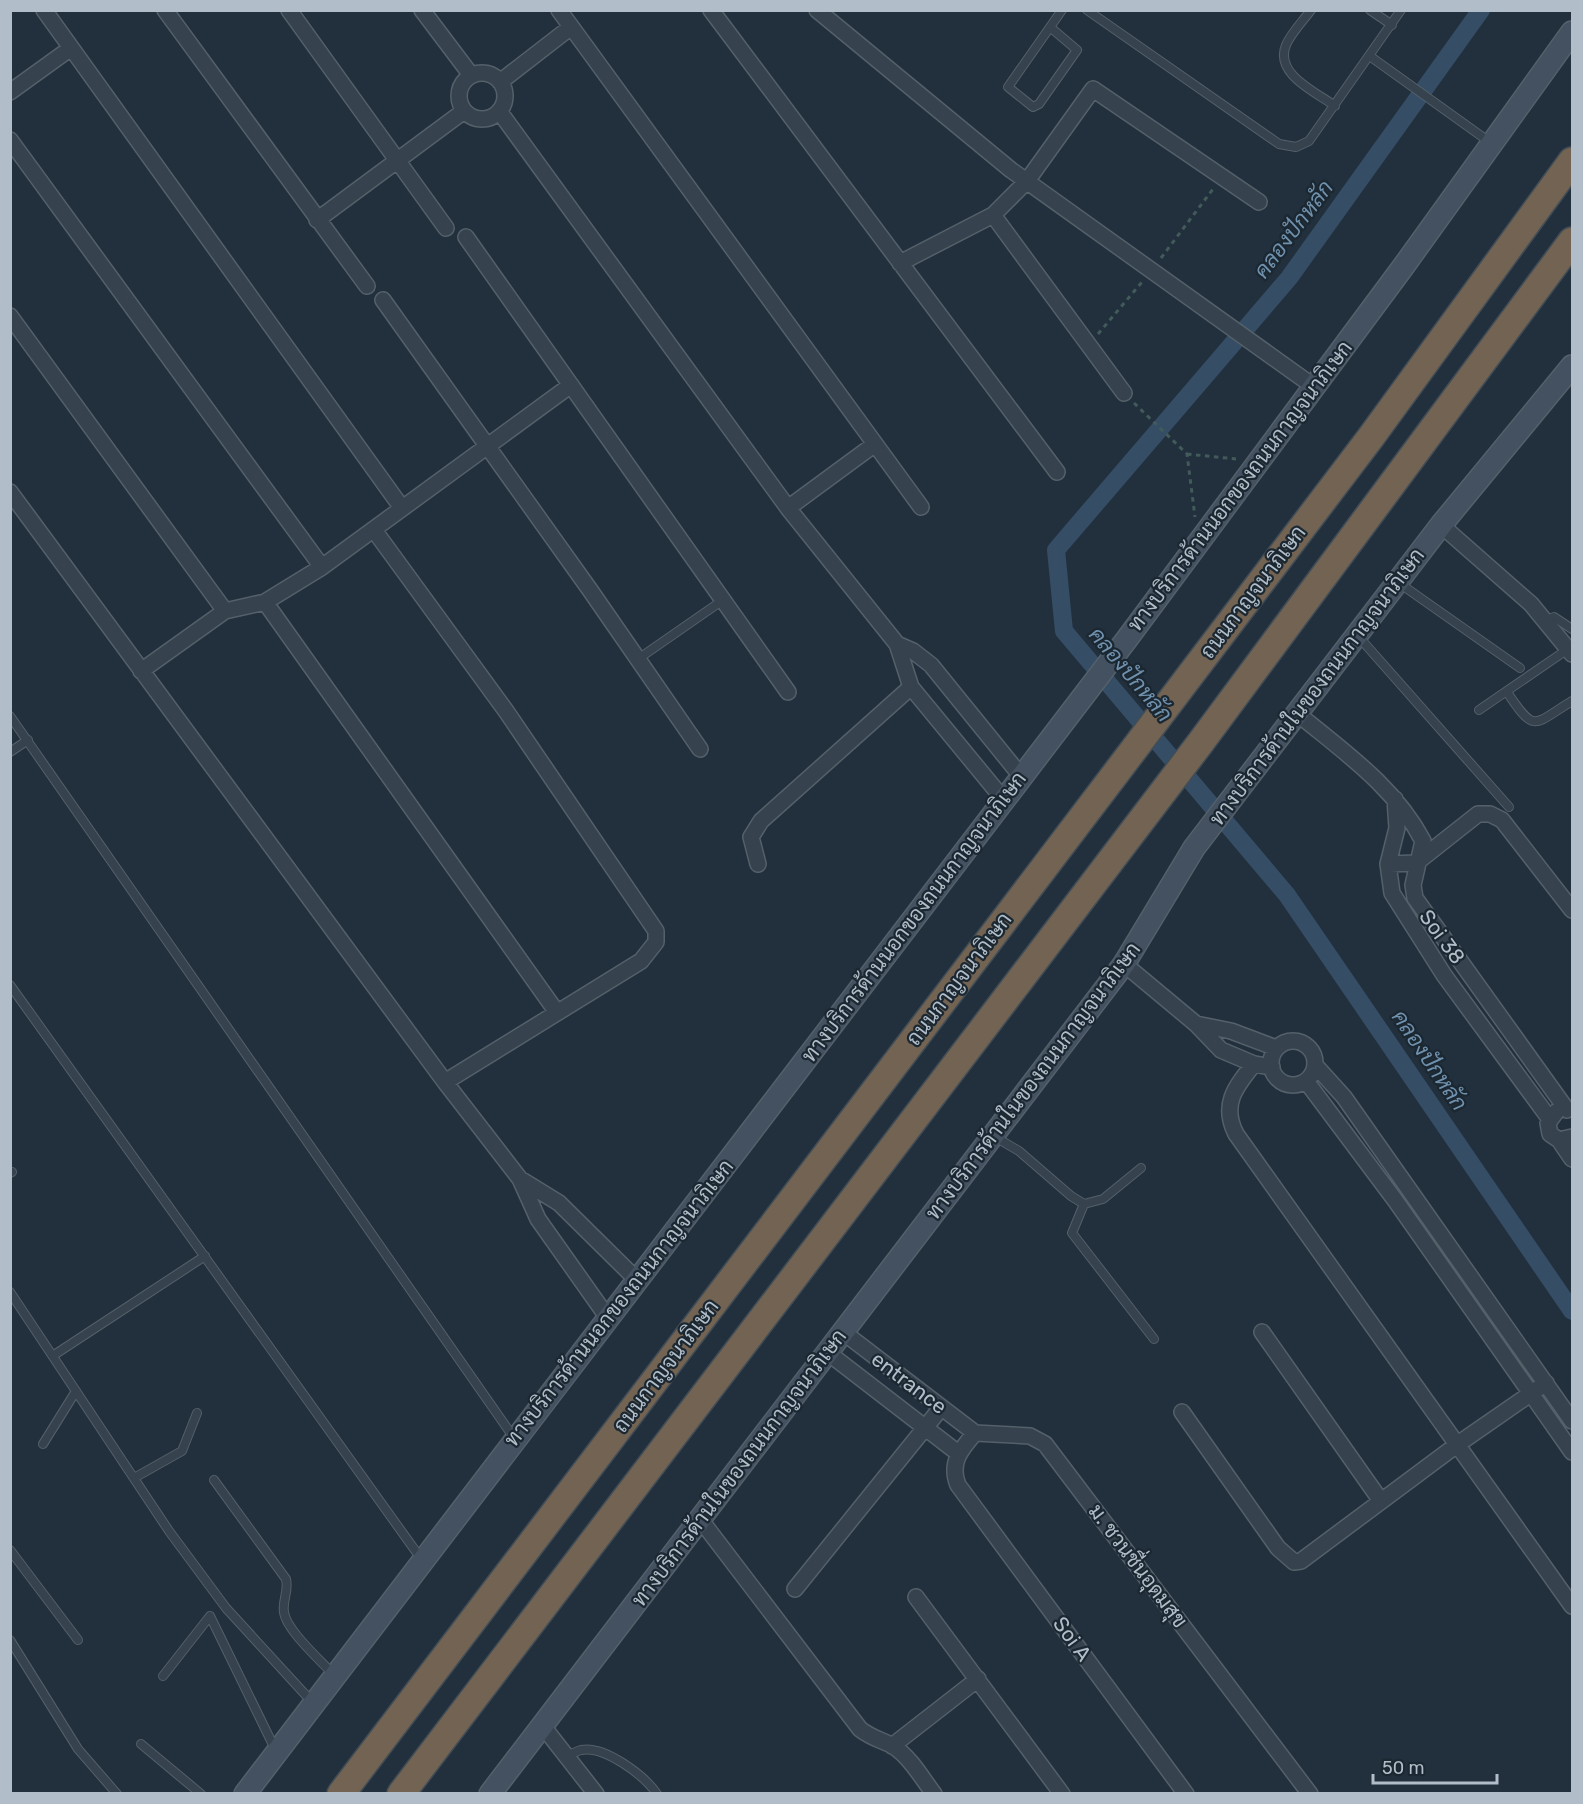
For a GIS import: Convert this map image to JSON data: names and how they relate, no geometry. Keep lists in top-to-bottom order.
{
  "streets": {
    "highway": ["ถนนกาญจนาภิเษก"],
    "main road": ["ทางบริการด้านนอกของถนนกาญจนาภิเษก", "ทางบริการด้านในของถนนกาญจนาภิเษก"],
    "street": [
      "Soi 38",
      "entrance",
      "ม. ชวนชื่นอุดมสุข",
      "Soi A"
    ]
  },
  "crossings": [
    ["ทางบริการด้านในของถนนกาญจนาภิเษก", "Soi 38"],
    ["ทางบริการด้านในของถนนกาญจนาภิเษก", "entrance"],
    ["entrance", "ม. ชวนชื่นอุดมสุข"]
  ],
  "water": ["คลองปักหลัก"],
  "scale_bar": "50 m"
}
